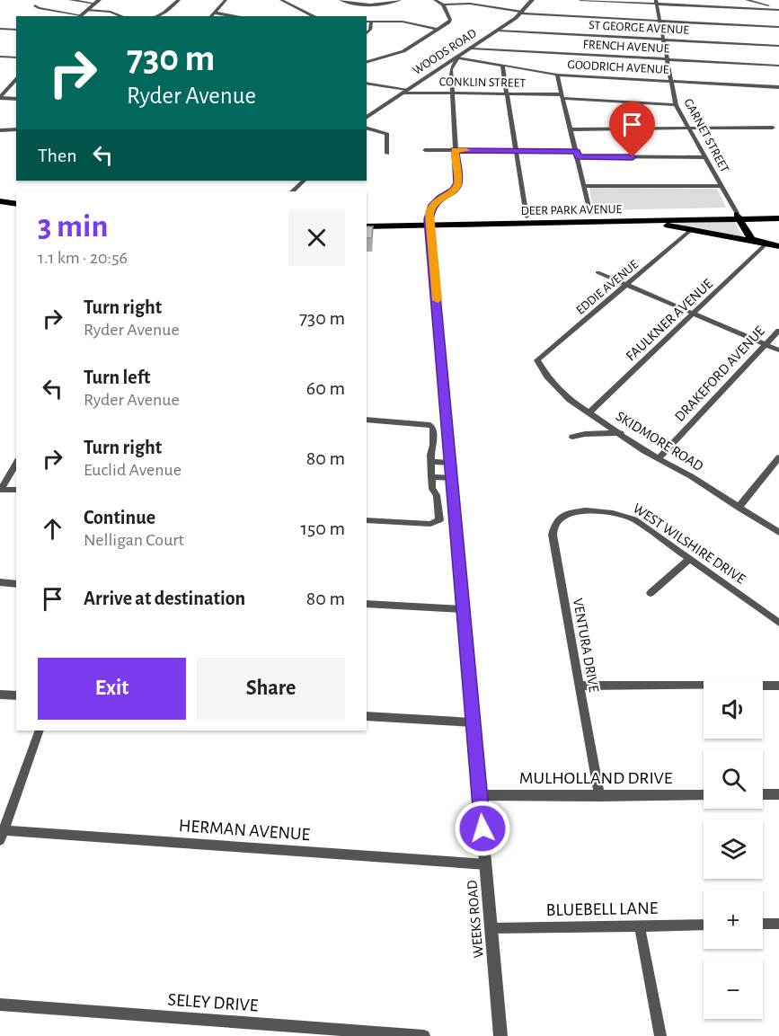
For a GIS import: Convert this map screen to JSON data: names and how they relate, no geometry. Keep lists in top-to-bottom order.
{
  "streets": {
    "main road": ["DEER PARK AVENUE"],
    "street": [
      "ST GEORGE AVENUE",
      "FRENCH AVENUE",
      "WOODS ROAD",
      "GOODRICH AVENUE",
      "CONKLIN STREET",
      "GARNET STREET",
      "EDDIE AVENUE",
      "FAULKNER AVENUE",
      "DRAKEFORD AVENUE",
      "SKIDMORE ROAD",
      "WEST WILSHIRE DRIVE",
      "VENTURA DRIVE",
      "MULHOLLAND DRIVE",
      "HERMAN AVENUE",
      "BLUEBELL LANE",
      "WEEKS ROAD",
      "SELEY DRIVE"
    ]
  },
  "crossings": [
    ["ST GEORGE AVENUE", "WOODS ROAD"],
    ["ST GEORGE AVENUE", "GARNET STREET"],
    ["FRENCH AVENUE", "WOODS ROAD"],
    ["FRENCH AVENUE", "GARNET STREET"],
    ["WOODS ROAD", "GOODRICH AVENUE"],
    ["WOODS ROAD", "CONKLIN STREET"],
    ["GOODRICH AVENUE", "GARNET STREET"],
    ["CONKLIN STREET", "GARNET STREET"],
    ["GARNET STREET", "DEER PARK AVENUE"],
    ["DEER PARK AVENUE", "WEEKS ROAD"],
    ["EDDIE AVENUE", "SKIDMORE ROAD"],
    ["FAULKNER AVENUE", "SKIDMORE ROAD"],
    ["DRAKEFORD AVENUE", "SKIDMORE ROAD"],
    ["WEST WILSHIRE DRIVE", "VENTURA DRIVE"],
    ["VENTURA DRIVE", "MULHOLLAND DRIVE"],
    ["MULHOLLAND DRIVE", "WEEKS ROAD"],
    ["HERMAN AVENUE", "WEEKS ROAD"],
    ["BLUEBELL LANE", "WEEKS ROAD"]
  ],
  "page": {
    "turn": ["730 m", "Ryder Avenue"],
    "then": "Then",
    "heading": ["3 min", "1.1 km · 20:56"],
    "list": [
      {
        "name": "Turn right",
        "note": "Ryder Avenue",
        "value": "730 m"
      },
      {
        "name": "Turn left",
        "note": "Ryder Avenue",
        "value": "60 m"
      },
      {
        "name": "Turn right",
        "note": "Euclid Avenue",
        "value": "80 m"
      },
      {
        "name": "Continue",
        "note": "Nelligan Court",
        "value": "150 m"
      },
      {
        "name": "Arrive at destination",
        "value": "80 m"
      }
    ],
    "buttons": ["Exit", "Share"],
    "map_buttons": ["+", "−"]
  }
}
